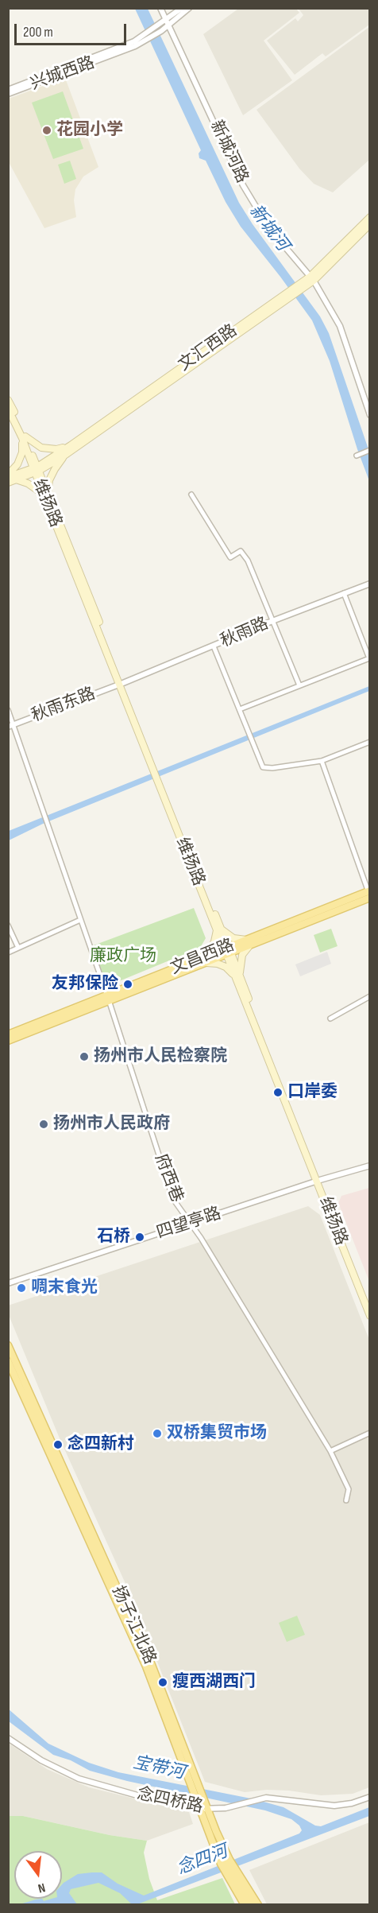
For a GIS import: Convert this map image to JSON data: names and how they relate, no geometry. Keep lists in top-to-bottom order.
{
  "streets": {
    "main road": [
      "文汇西路",
      "维扬路",
      "文昌西路",
      "扬子江北路"
    ],
    "street": [
      "兴城西路",
      "新城河路",
      "秋雨路",
      "秋雨东路",
      "府西巷",
      "四望亭路",
      "念四桥路"
    ]
  },
  "crossings": [
    ["兴城西路", "新城河路"],
    ["新城河路", "文汇西路"],
    ["文汇西路", "维扬路"],
    ["维扬路", "秋雨路"],
    ["维扬路", "秋雨东路"],
    ["维扬路", "文昌西路"],
    ["维扬路", "四望亭路"],
    ["秋雨路", "秋雨东路"],
    ["秋雨东路", "府西巷"],
    ["文昌西路", "府西巷"],
    ["府西巷", "四望亭路"],
    ["扬子江北路", "念四桥路"]
  ],
  "water": ["新城河", "宝带河", "念四河"],
  "parks": ["廉政广场"],
  "places": [
    "花园小学",
    "友邦保险",
    "扬州市人民检察院",
    "口岸委",
    "扬州市人民政府",
    "石桥",
    "啁末食光",
    "双桥集贸市场",
    "念四新村",
    "瘦西湖西门"
  ],
  "scale_bar": "200 m",
  "north": "bottom"
}
